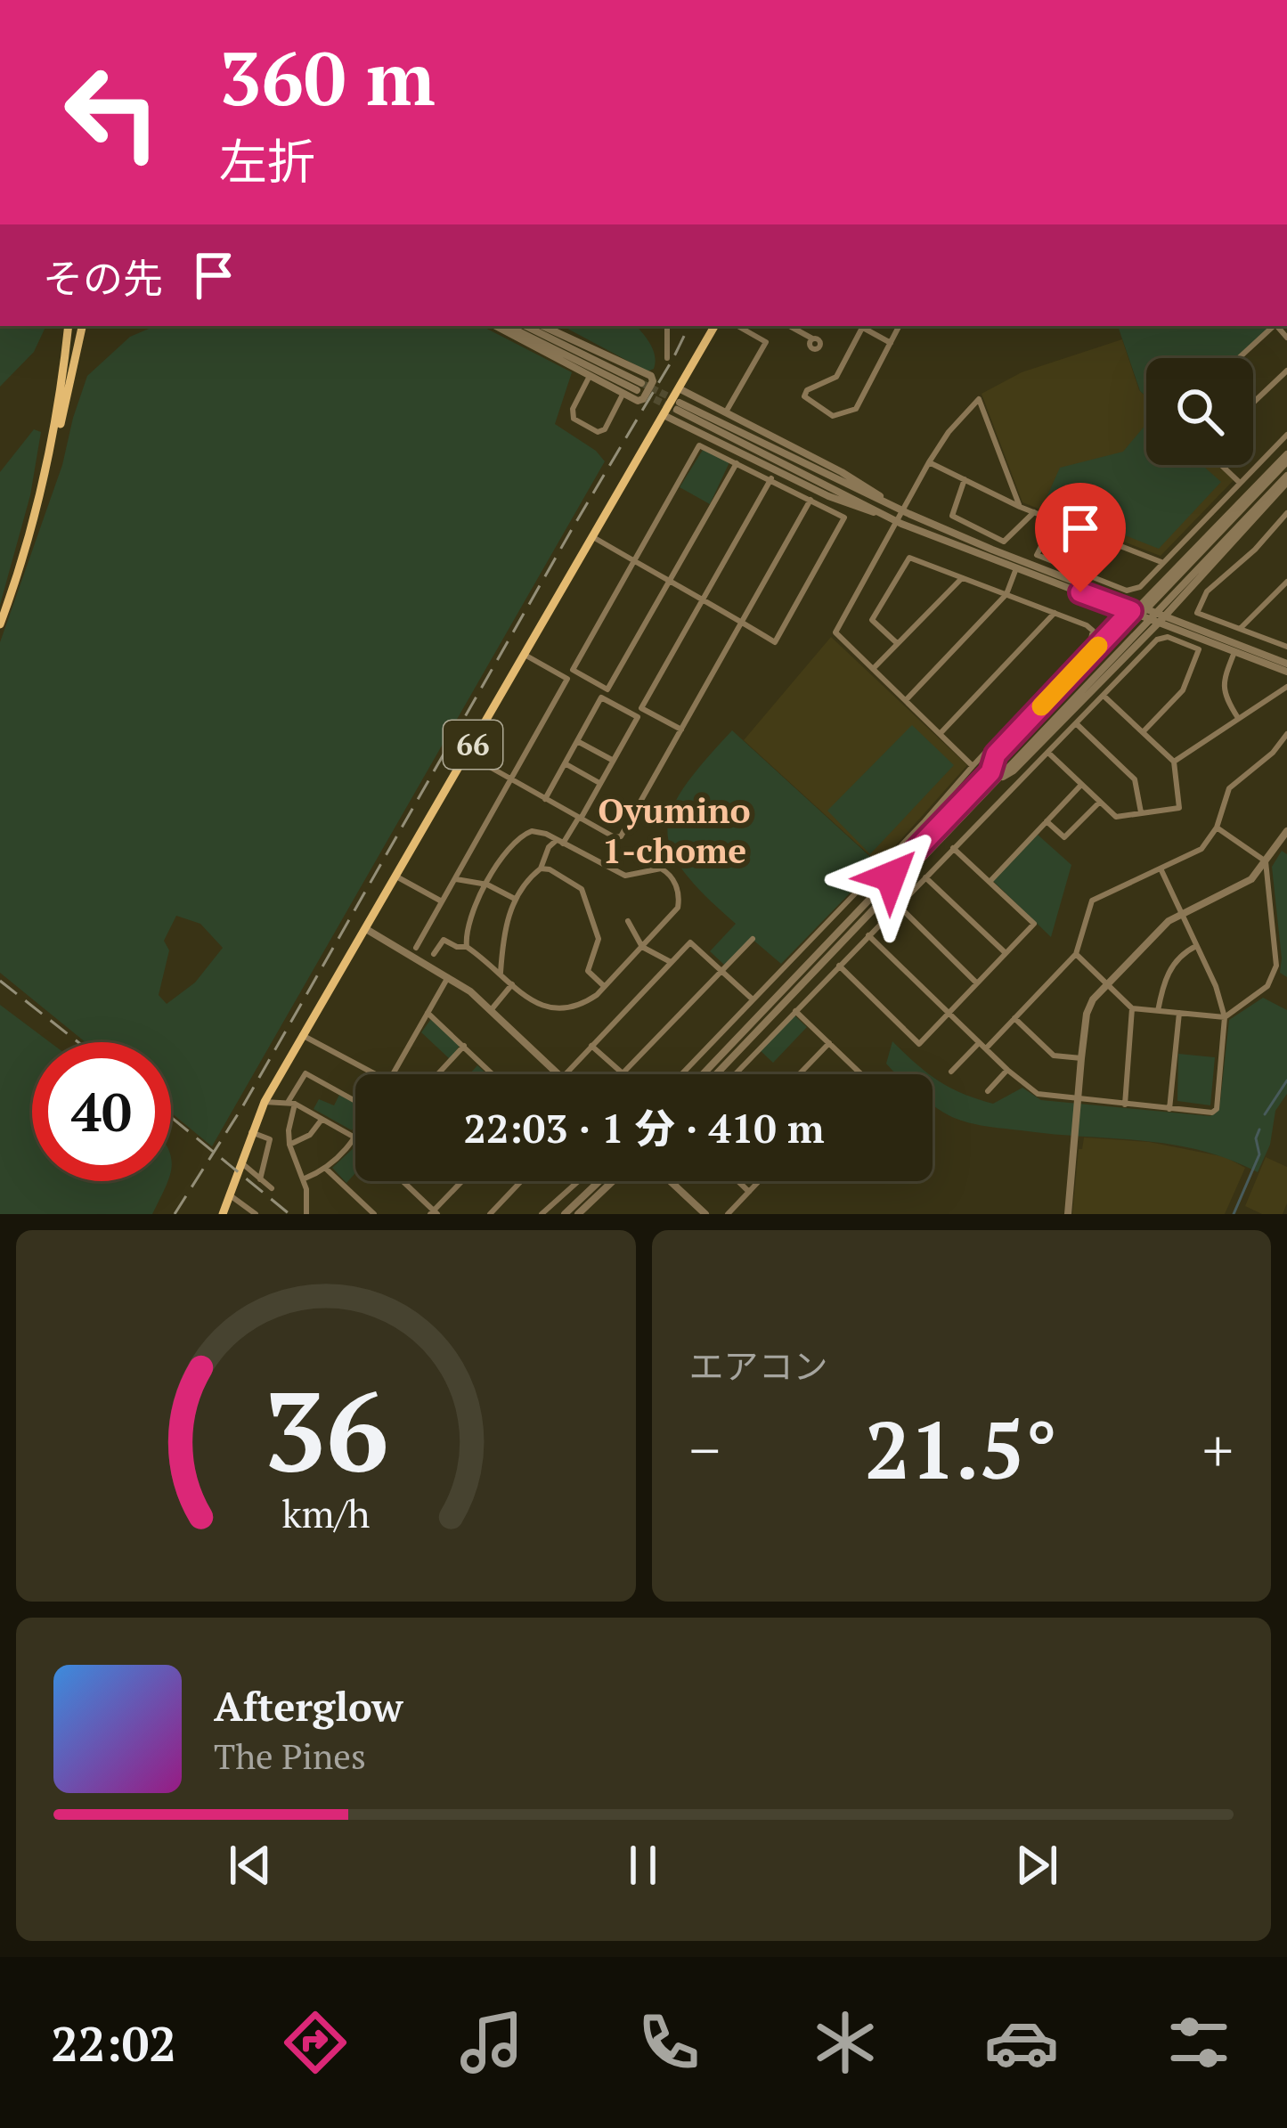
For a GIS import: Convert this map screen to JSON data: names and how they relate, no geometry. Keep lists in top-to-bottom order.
{
  "streets": {
    "main road": ["66"]
  },
  "districts": ["Oyumino 1-chome"],
  "page": {
    "turn": ["360 m", "左折"],
    "then": "その先",
    "limit": "40",
    "trip": "22:03 · 1 分 · 410 m",
    "tile": "エアコン",
    "heat": ["−", "21.5°", "+"],
    "song": ["Afterglow", "The Pines"],
    "tabs": "22:02",
    "gauge": ["36", "km/h"]
  }
}
